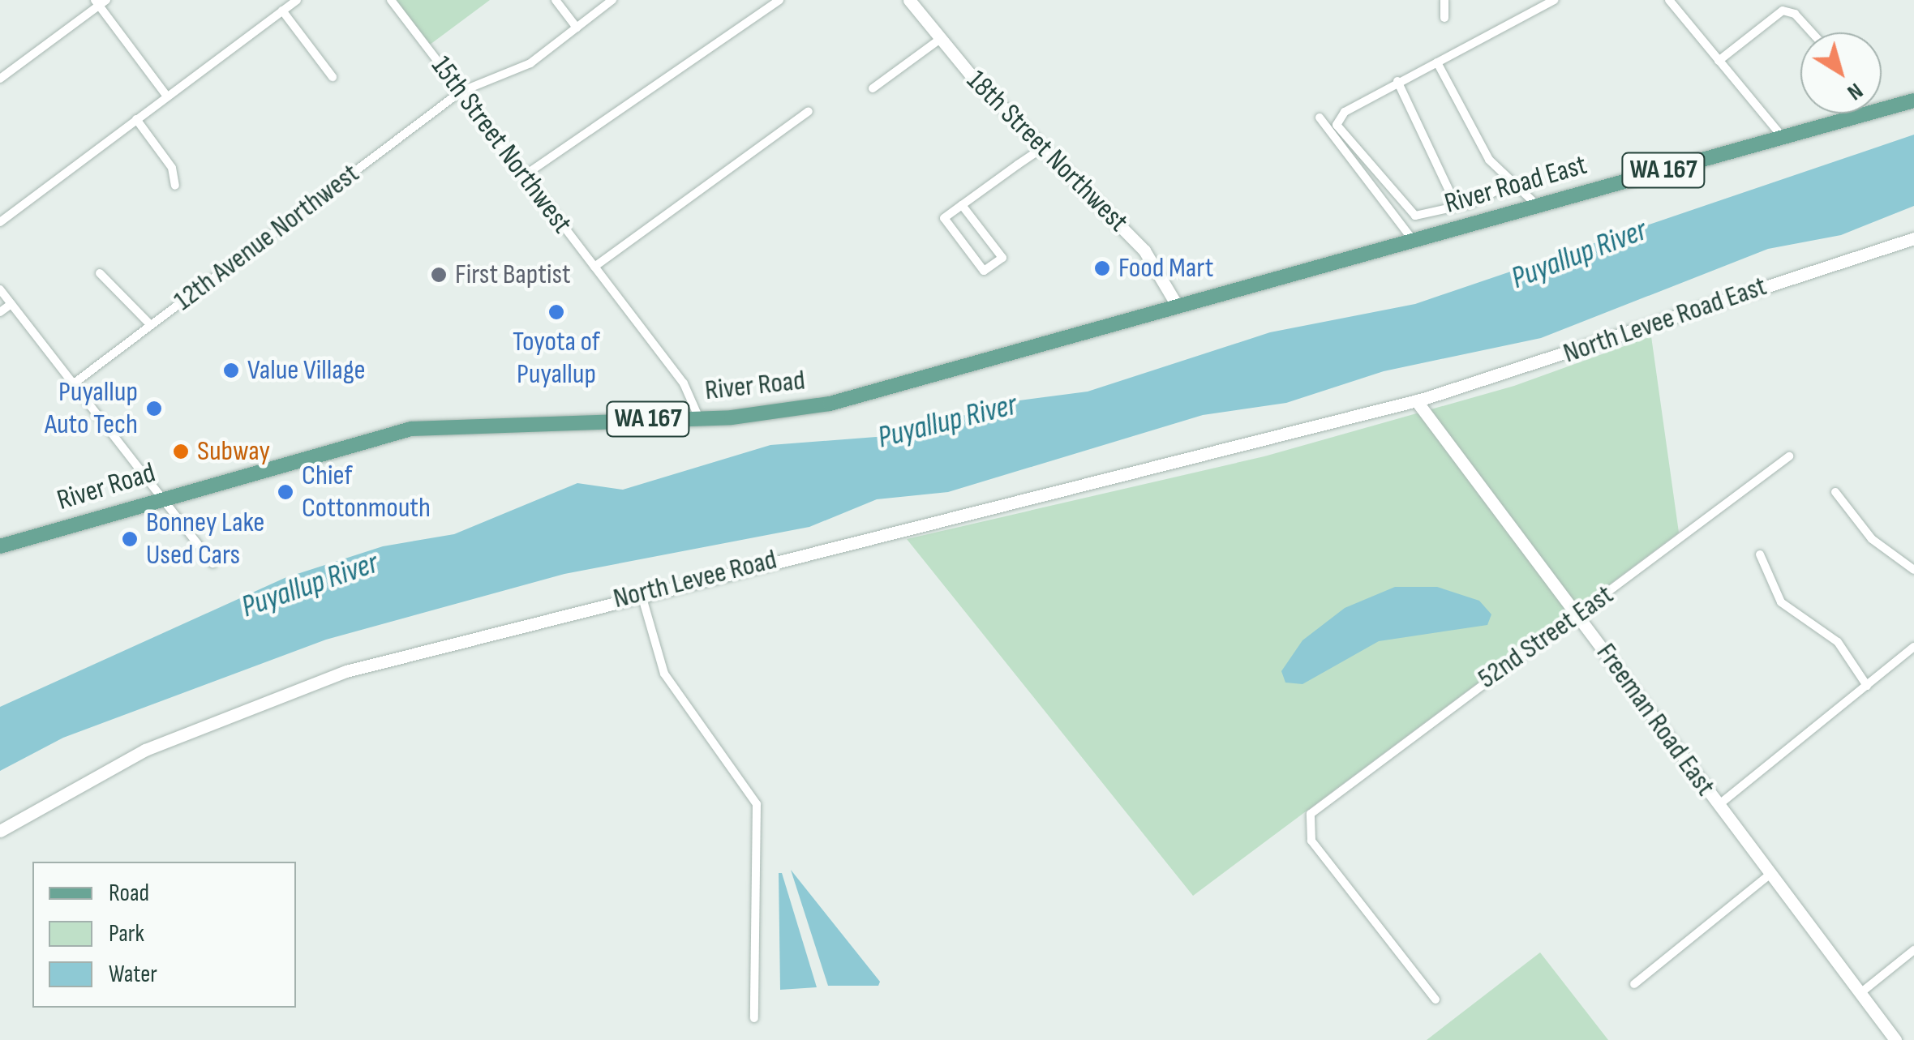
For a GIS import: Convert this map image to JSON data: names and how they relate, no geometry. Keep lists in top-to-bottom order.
{
  "streets": {
    "main road": ["WA 167", "River Road East", "River Road"],
    "street": [
      "15th Street Northwest",
      "18th Street Northwest",
      "12th Avenue Northwest",
      "North Levee Road East",
      "North Levee Road",
      "52nd Street East",
      "Freeman Road East"
    ]
  },
  "crossings": [
    ["15th Street Northwest", "12th Avenue Northwest"],
    ["15th Street Northwest", "River Road"],
    ["18th Street Northwest", "River Road"],
    ["River Road East", "River Road"],
    ["North Levee Road East", "North Levee Road"],
    ["North Levee Road East", "Freeman Road East"],
    ["North Levee Road", "Freeman Road East"],
    ["52nd Street East", "Freeman Road East"]
  ],
  "water": ["Puyallup River"],
  "places": [
    "Food Mart",
    "First Baptist",
    "Toyota of Puyallup",
    "Value Village",
    "Puyallup Auto Tech",
    "Subway",
    "Chief Cottonmouth",
    "Bonney Lake Used Cars"
  ],
  "legend": ["Road", "Park", "Water"],
  "north": "bottom right"
}
